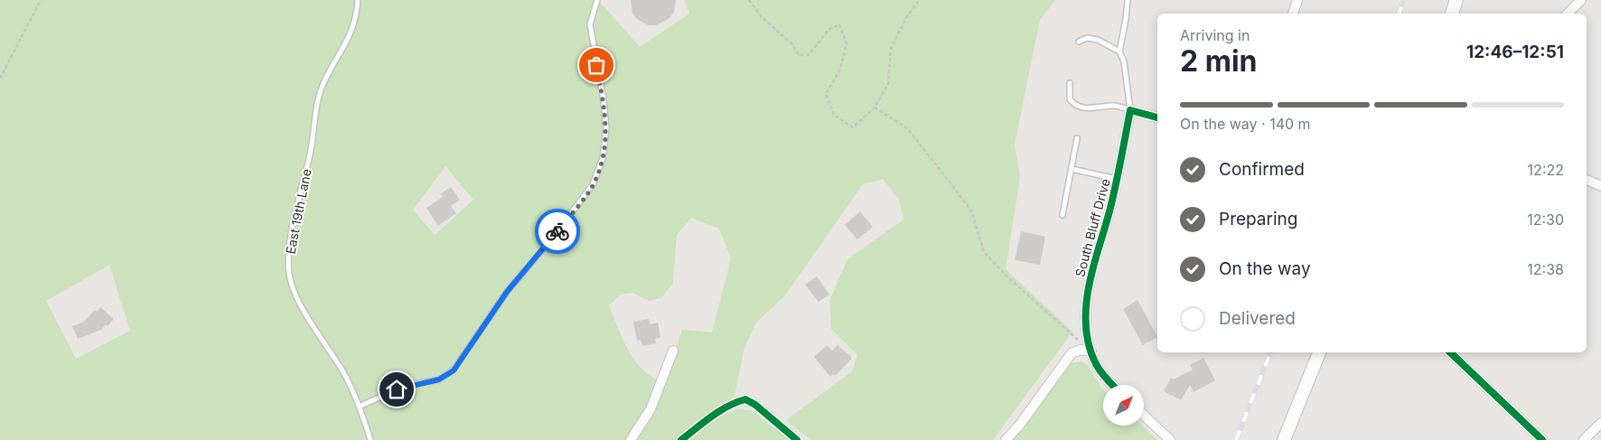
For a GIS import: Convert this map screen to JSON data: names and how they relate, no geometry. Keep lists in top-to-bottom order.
{
  "streets": {
    "street": ["South Bluff Drive"],
    "lane": ["East 19th Lane"]
  },
  "north": "top right",
  "page": {
    "heading": ["2 min", "Arriving in", "12:46–12:51"],
    "bar": "On the way · 140 m",
    "list": [
      ["Confirmed", "12:22"],
      ["Preparing", "12:30"],
      ["On the way", "12:38"],
      "Delivered"
    ]
  }
}
